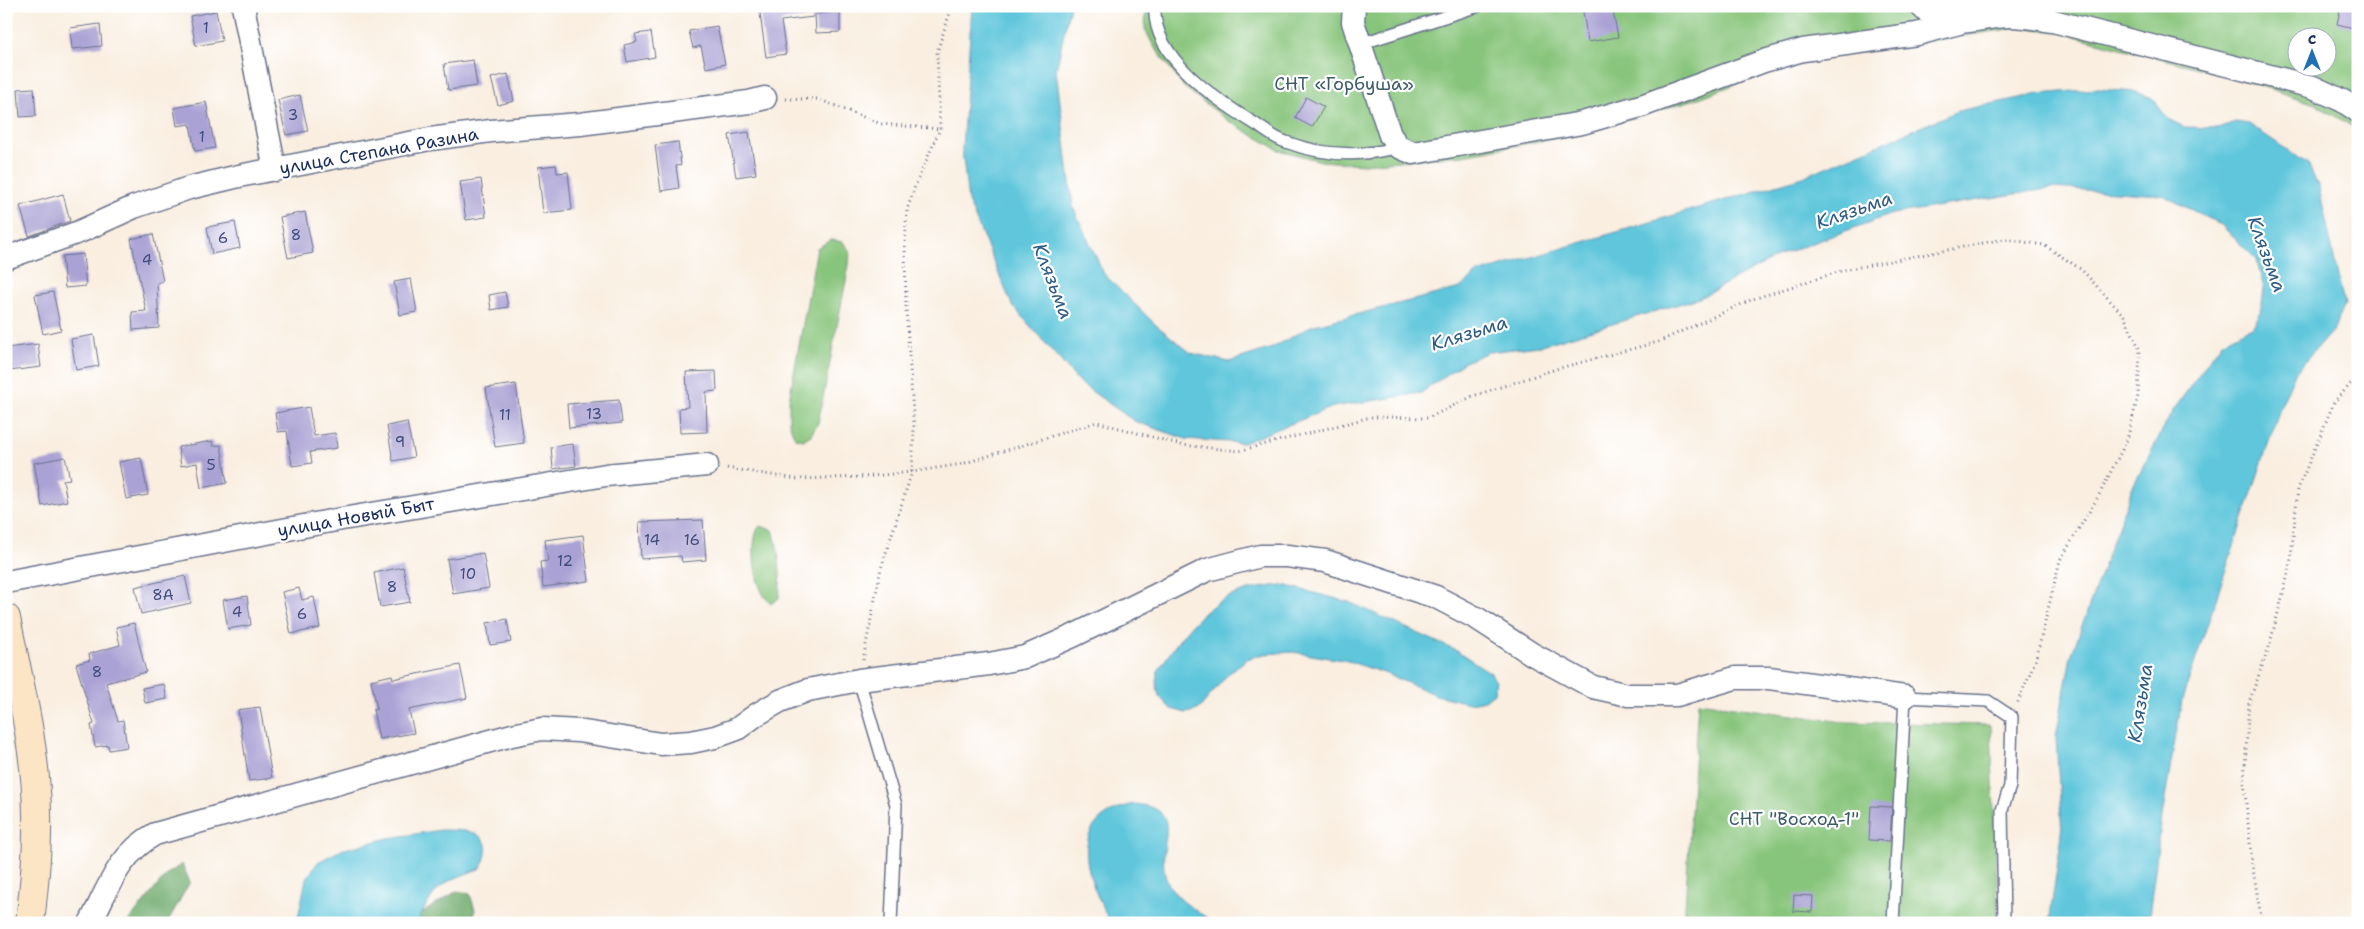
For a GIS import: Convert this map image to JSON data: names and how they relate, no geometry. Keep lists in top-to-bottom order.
{
  "streets": {
    "street": ["улица Степана Разина", "улица Новый Быт"]
  },
  "water": ["Клязьма"],
  "parks": ["СНТ «Горбуша»", "СНТ \"Восход-1\""],
  "house_numbers": [
    "1",
    "3",
    "1",
    "8",
    "6",
    "4",
    "13",
    "11",
    "9",
    "5",
    "14",
    "16",
    "12",
    "10",
    "8",
    "8А",
    "4",
    "6",
    "8"
  ],
  "north": "top"
}
